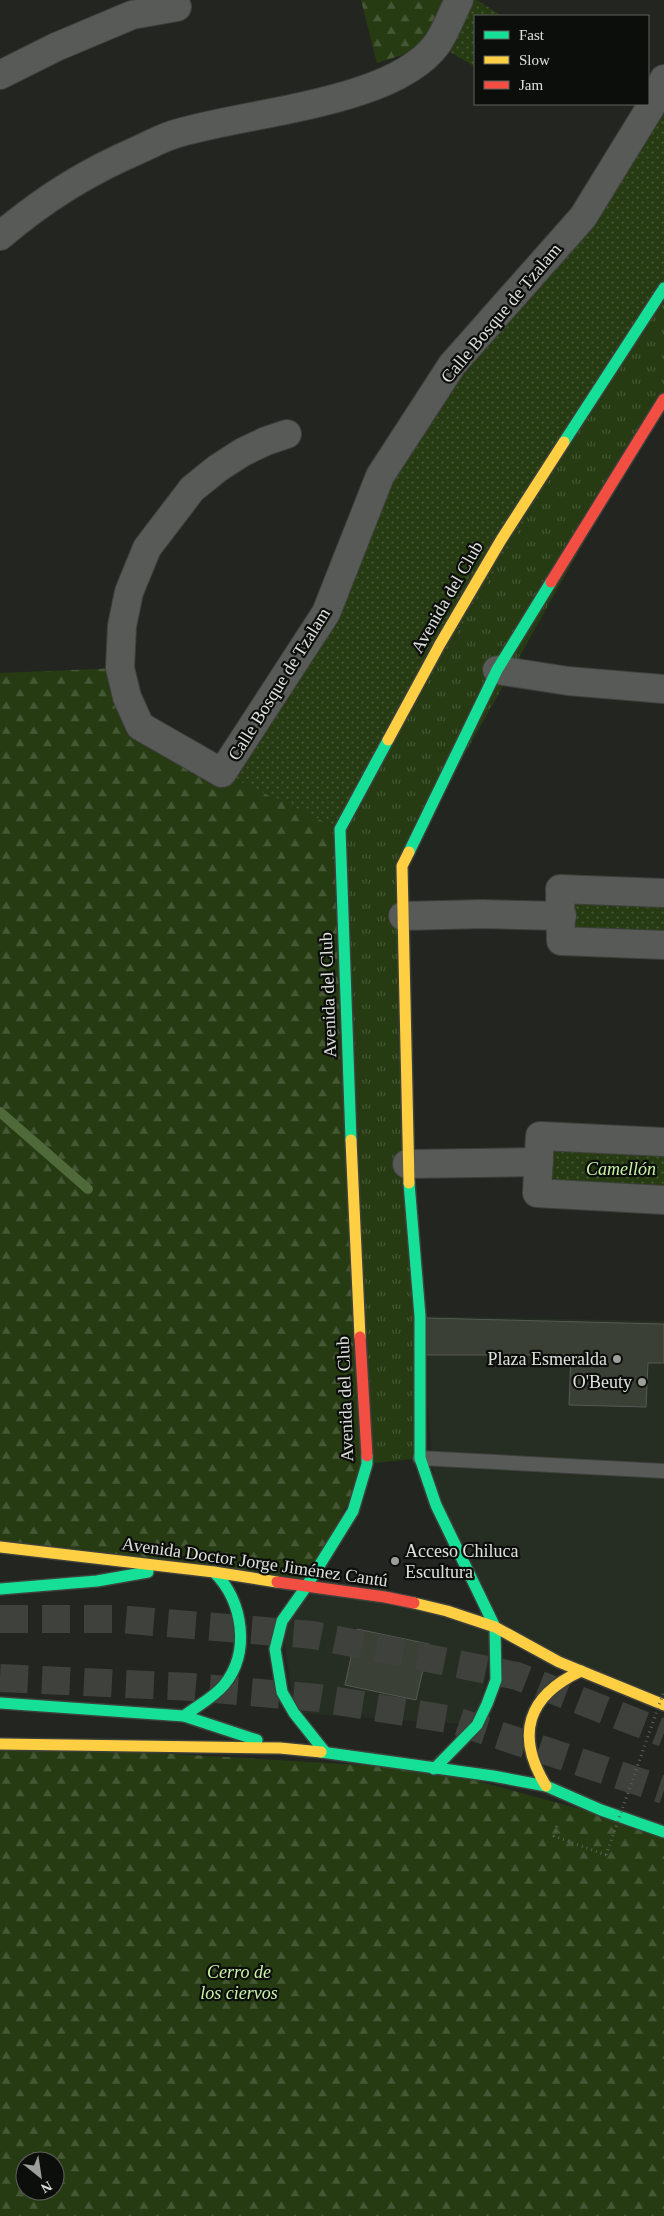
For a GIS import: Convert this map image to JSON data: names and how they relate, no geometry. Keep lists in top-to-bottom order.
{
  "streets": {
    "street": ["Calle Bosque de Tzalam", "Avenida del Club", "Avenida Doctor Jorge Jiménez Cantú"]
  },
  "crossings": [
    ["Avenida del Club", "Avenida Doctor Jorge Jiménez Cantú"]
  ],
  "parks": ["Camellón", "Cerro de los ciervos"],
  "places": ["Plaza Esmeralda", "O'Beuty", "Acceso Chiluca Escultura"],
  "legend": ["Fast", "Slow", "Jam"],
  "north": "bottom right"
}
